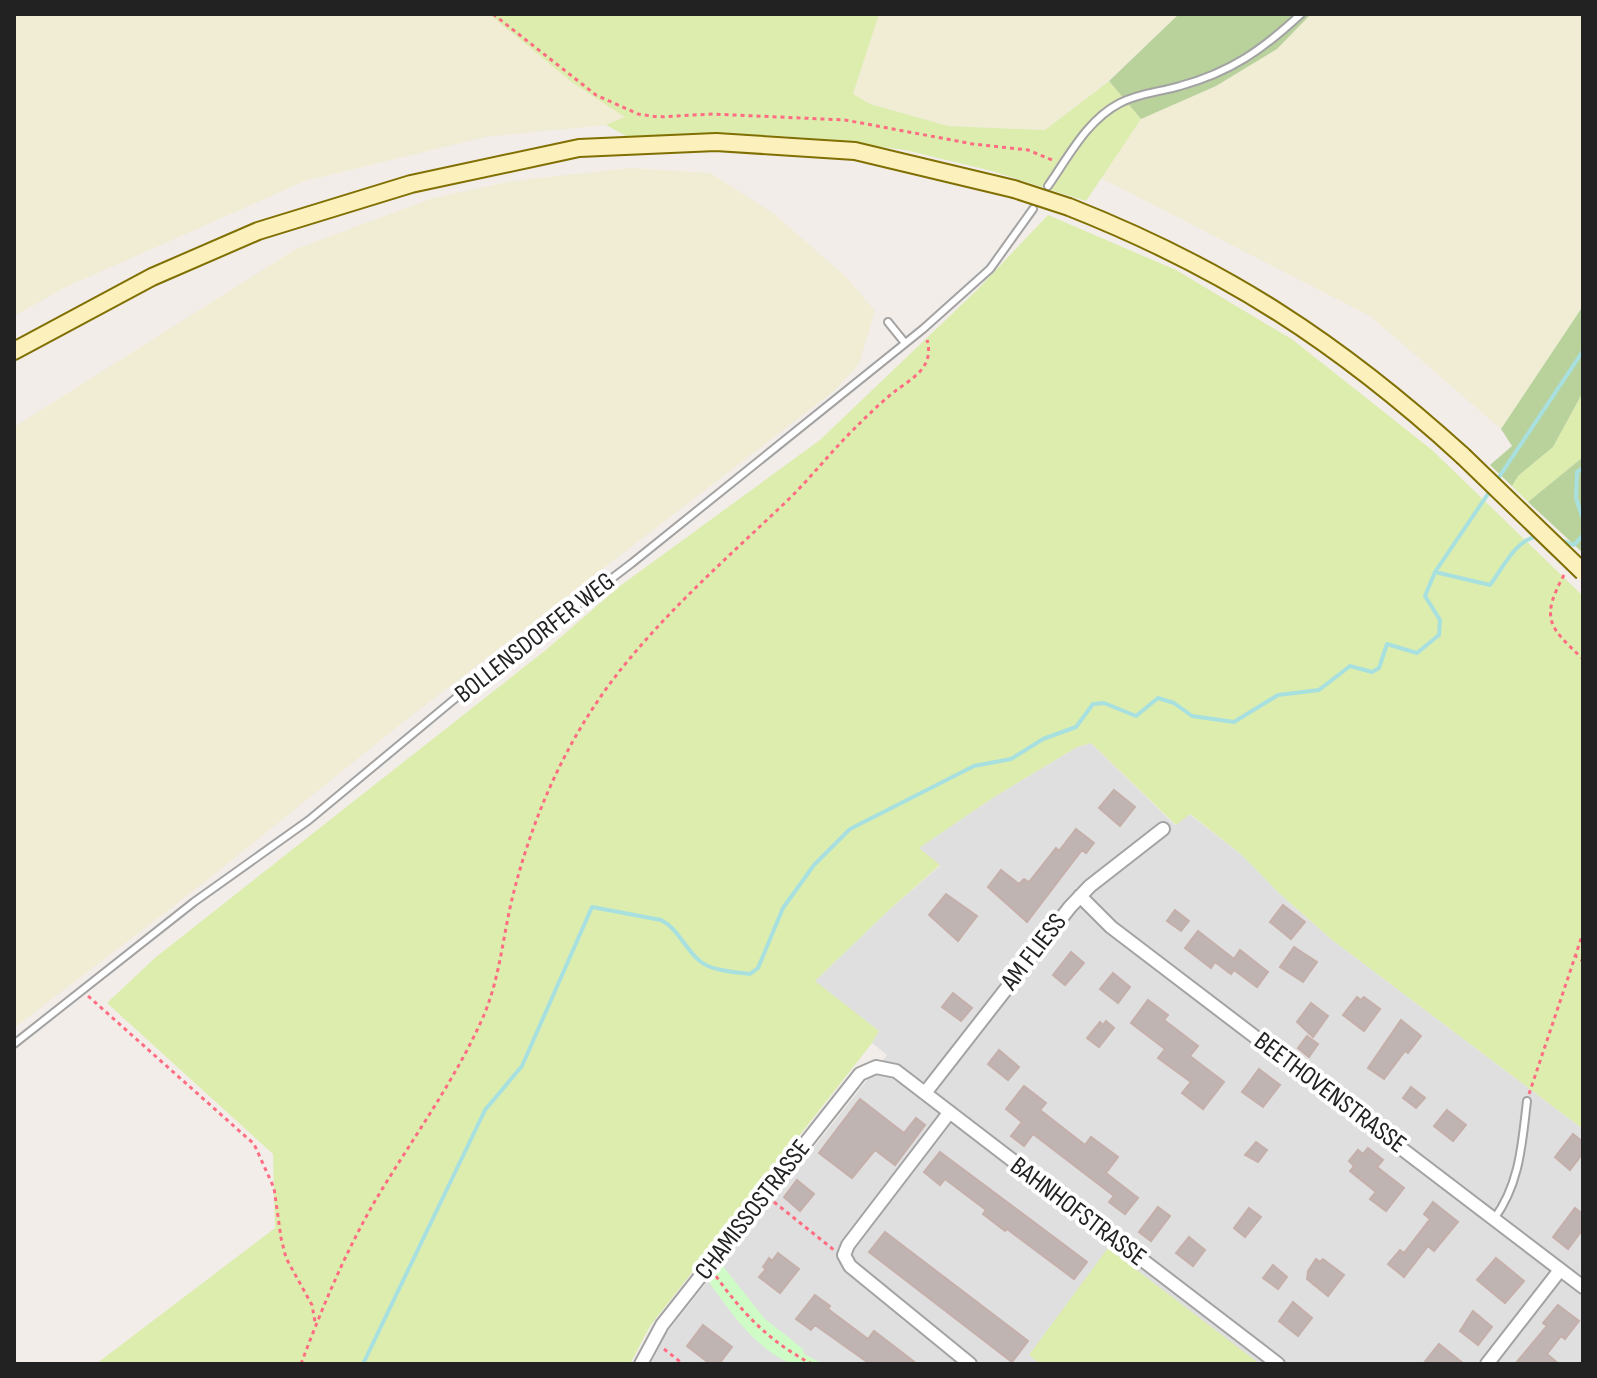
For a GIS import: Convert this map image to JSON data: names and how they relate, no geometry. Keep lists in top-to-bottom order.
{
  "streets": {
    "street": [
      "AM FLIESS",
      "BEETHOVENSTRASSE",
      "CHAMISSOSTRASSE",
      "BAHNHOFSTRASSE"
    ],
    "lane": ["BOLLENSDORFER WEG"]
  },
  "crossings": [
    ["AM FLIESS", "BEETHOVENSTRASSE"],
    ["AM FLIESS", "BAHNHOFSTRASSE"],
    ["CHAMISSOSTRASSE", "BAHNHOFSTRASSE"]
  ]
}
